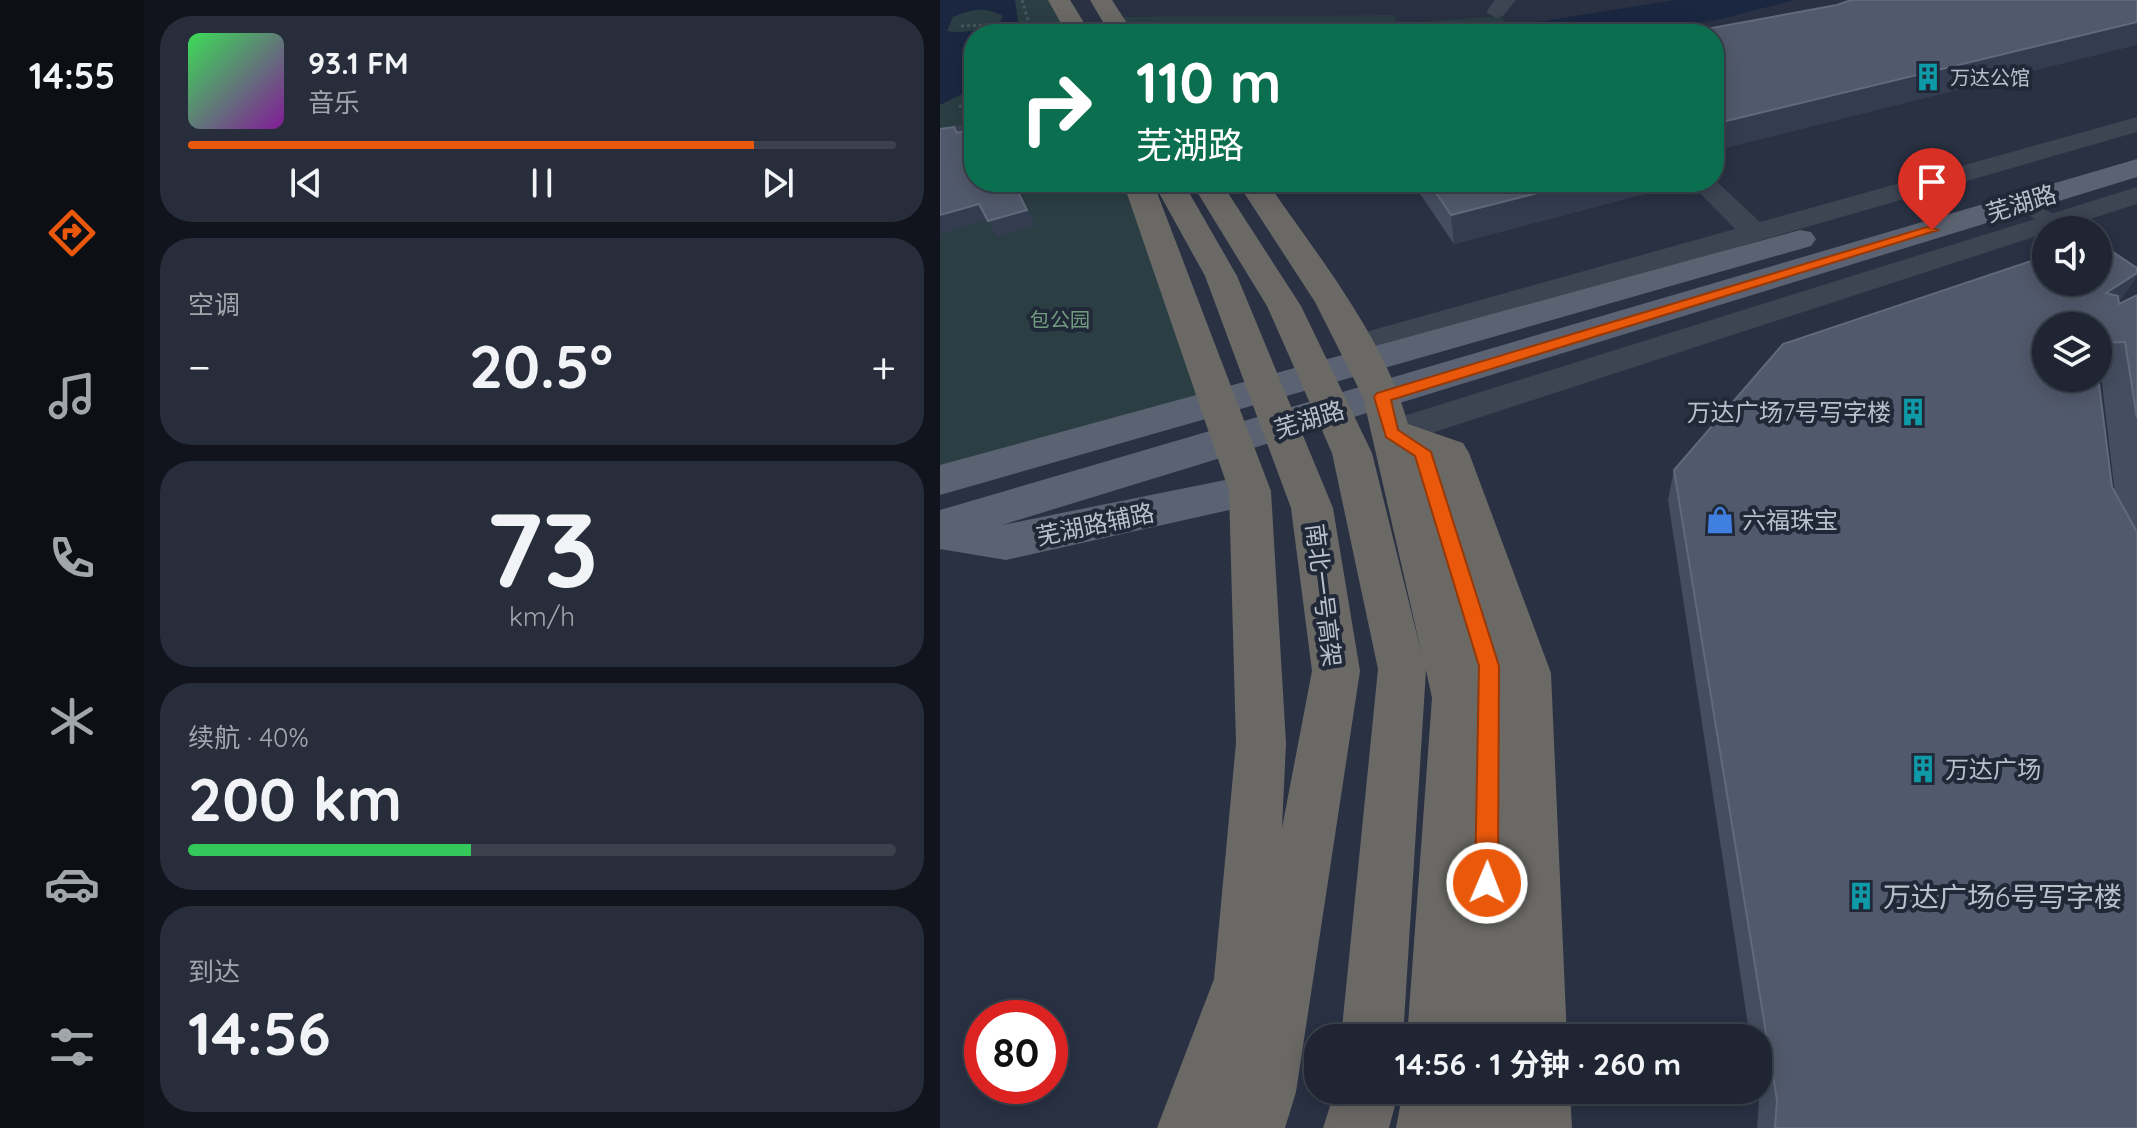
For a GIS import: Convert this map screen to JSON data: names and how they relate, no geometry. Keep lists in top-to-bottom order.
{
  "streets": {
    "highway": ["南北一号高架"],
    "main road": ["芜湖路", "芜湖路辅路"]
  },
  "crossings": [
    ["芜湖路", "芜湖路辅路"]
  ],
  "parks": ["包公园"],
  "places": {
    "building": [
      "万达公馆",
      "万达广场7号写字楼",
      "万达广场",
      "万达广场6号写字楼"
    ],
    "shop": ["六福珠宝"]
  },
  "page": {
    "tabs": "14:55",
    "turn": ["110 m", "芜湖路"],
    "song": ["93.1 FM", "音乐"],
    "tile": [
      "空调",
      ["73", "km/h"],
      ["续航 · 40%", "200 km"],
      ["到达", "14:56"]
    ],
    "heat": ["−", "20.5°", "+"],
    "limit": "80",
    "trip": "14:56 · 1 分钟 · 260 m"
  }
}
